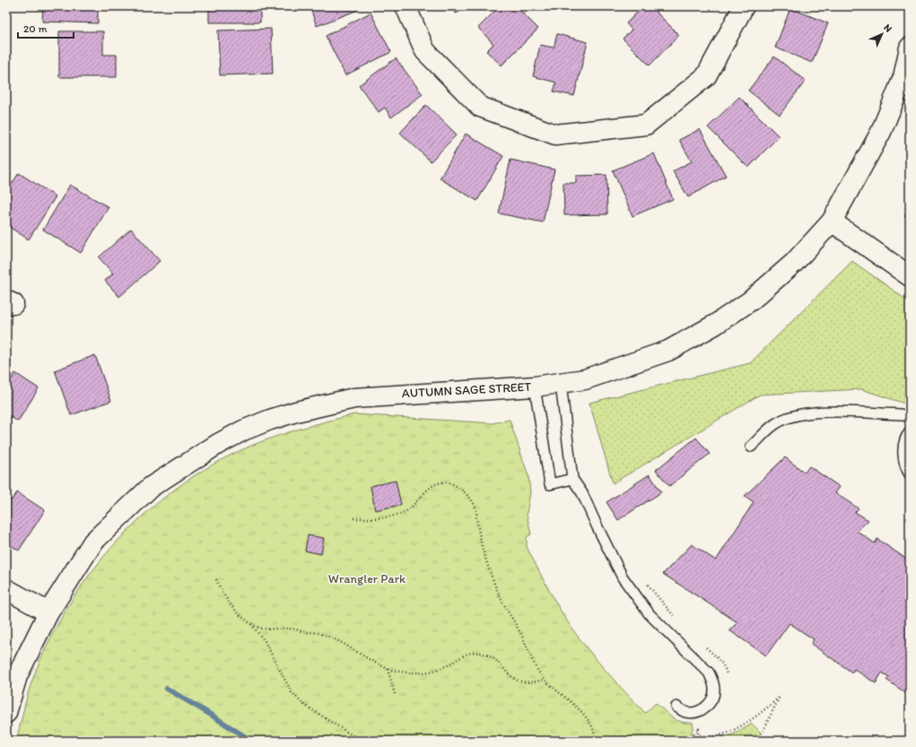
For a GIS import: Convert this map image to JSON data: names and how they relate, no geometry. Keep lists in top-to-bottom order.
{
  "streets": {
    "street": ["AUTUMN SAGE STREET"]
  },
  "parks": ["Wrangler Park"],
  "scale_bar": "20 m",
  "north": "top right"
}
